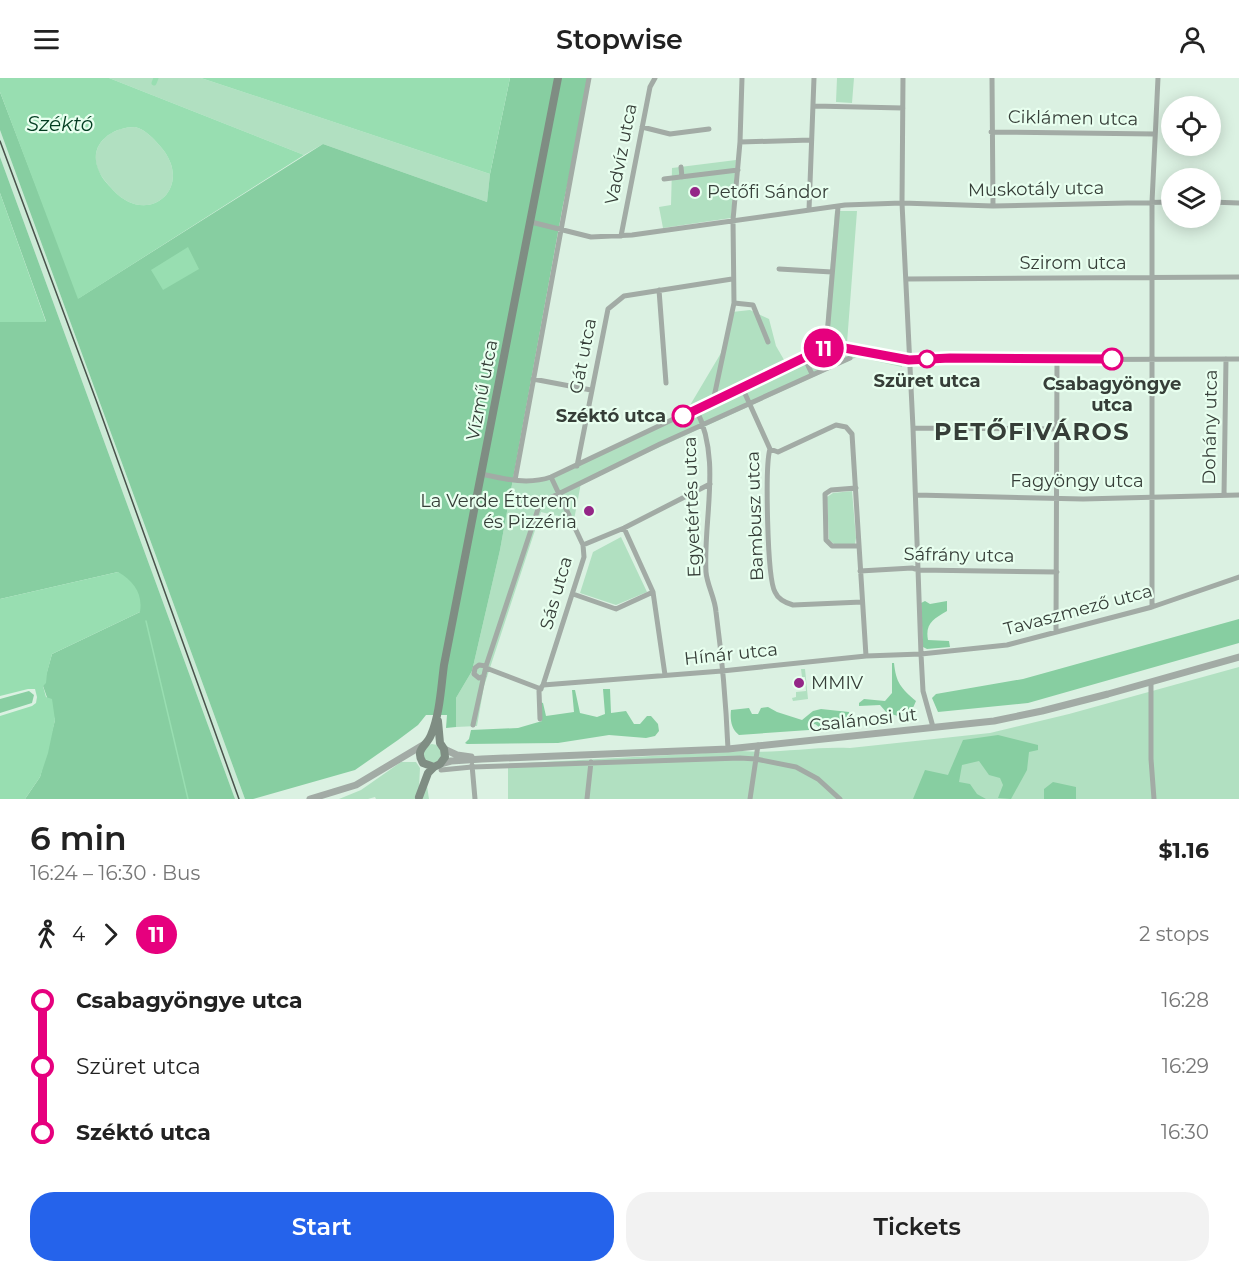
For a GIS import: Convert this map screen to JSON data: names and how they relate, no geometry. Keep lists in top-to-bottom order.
{
  "streets": {
    "main road": ["Vízmű utca"],
    "street": [
      "Ciklámen utca",
      "Vadvíz utca",
      "Muskotály utca",
      "Szirom utca",
      "Gát utca",
      "Dohány utca",
      "Fagyöngy utca",
      "Egyetértés utca",
      "Bambusz utca",
      "Sáfrány utca",
      "Sás utca",
      "Tavaszmező utca",
      "Hínár utca",
      "Csalánosi út"
    ]
  },
  "crossings": [
    ["Vadvíz utca", "Muskotály utca"],
    ["Muskotály utca", "Vízmű utca"],
    ["Dohány utca", "Fagyöngy utca"],
    ["Egyetértés utca", "Hínár utca"],
    ["Egyetértés utca", "Csalánosi út"],
    ["Sás utca", "Hínár utca"],
    ["Tavaszmező utca", "Hínár utca"]
  ],
  "districts": ["PETŐFIVÁROS"],
  "water": ["Széktó"],
  "places": [
    "Petőfi Sándor",
    "Szüret utca",
    "Csabagyöngye utca",
    "Széktó utca",
    "La Verde Étterem és Pizzéria",
    "MMIV"
  ],
  "lines": ["bus line 11"],
  "page": {
    "header": "Stopwise",
    "on_map": "11",
    "heading": ["6 min", "16:24 – 16:30 · Bus", "$1.16"],
    "legs": ["4", "11", "2 stops"],
    "list": [
      {
        "name": "Csabagyöngye utca",
        "value": "16:28"
      },
      {
        "name": "Szüret utca",
        "value": "16:29"
      },
      {
        "name": "Széktó utca",
        "value": "16:30"
      }
    ],
    "buttons": ["Start", "Tickets"]
  }
}
